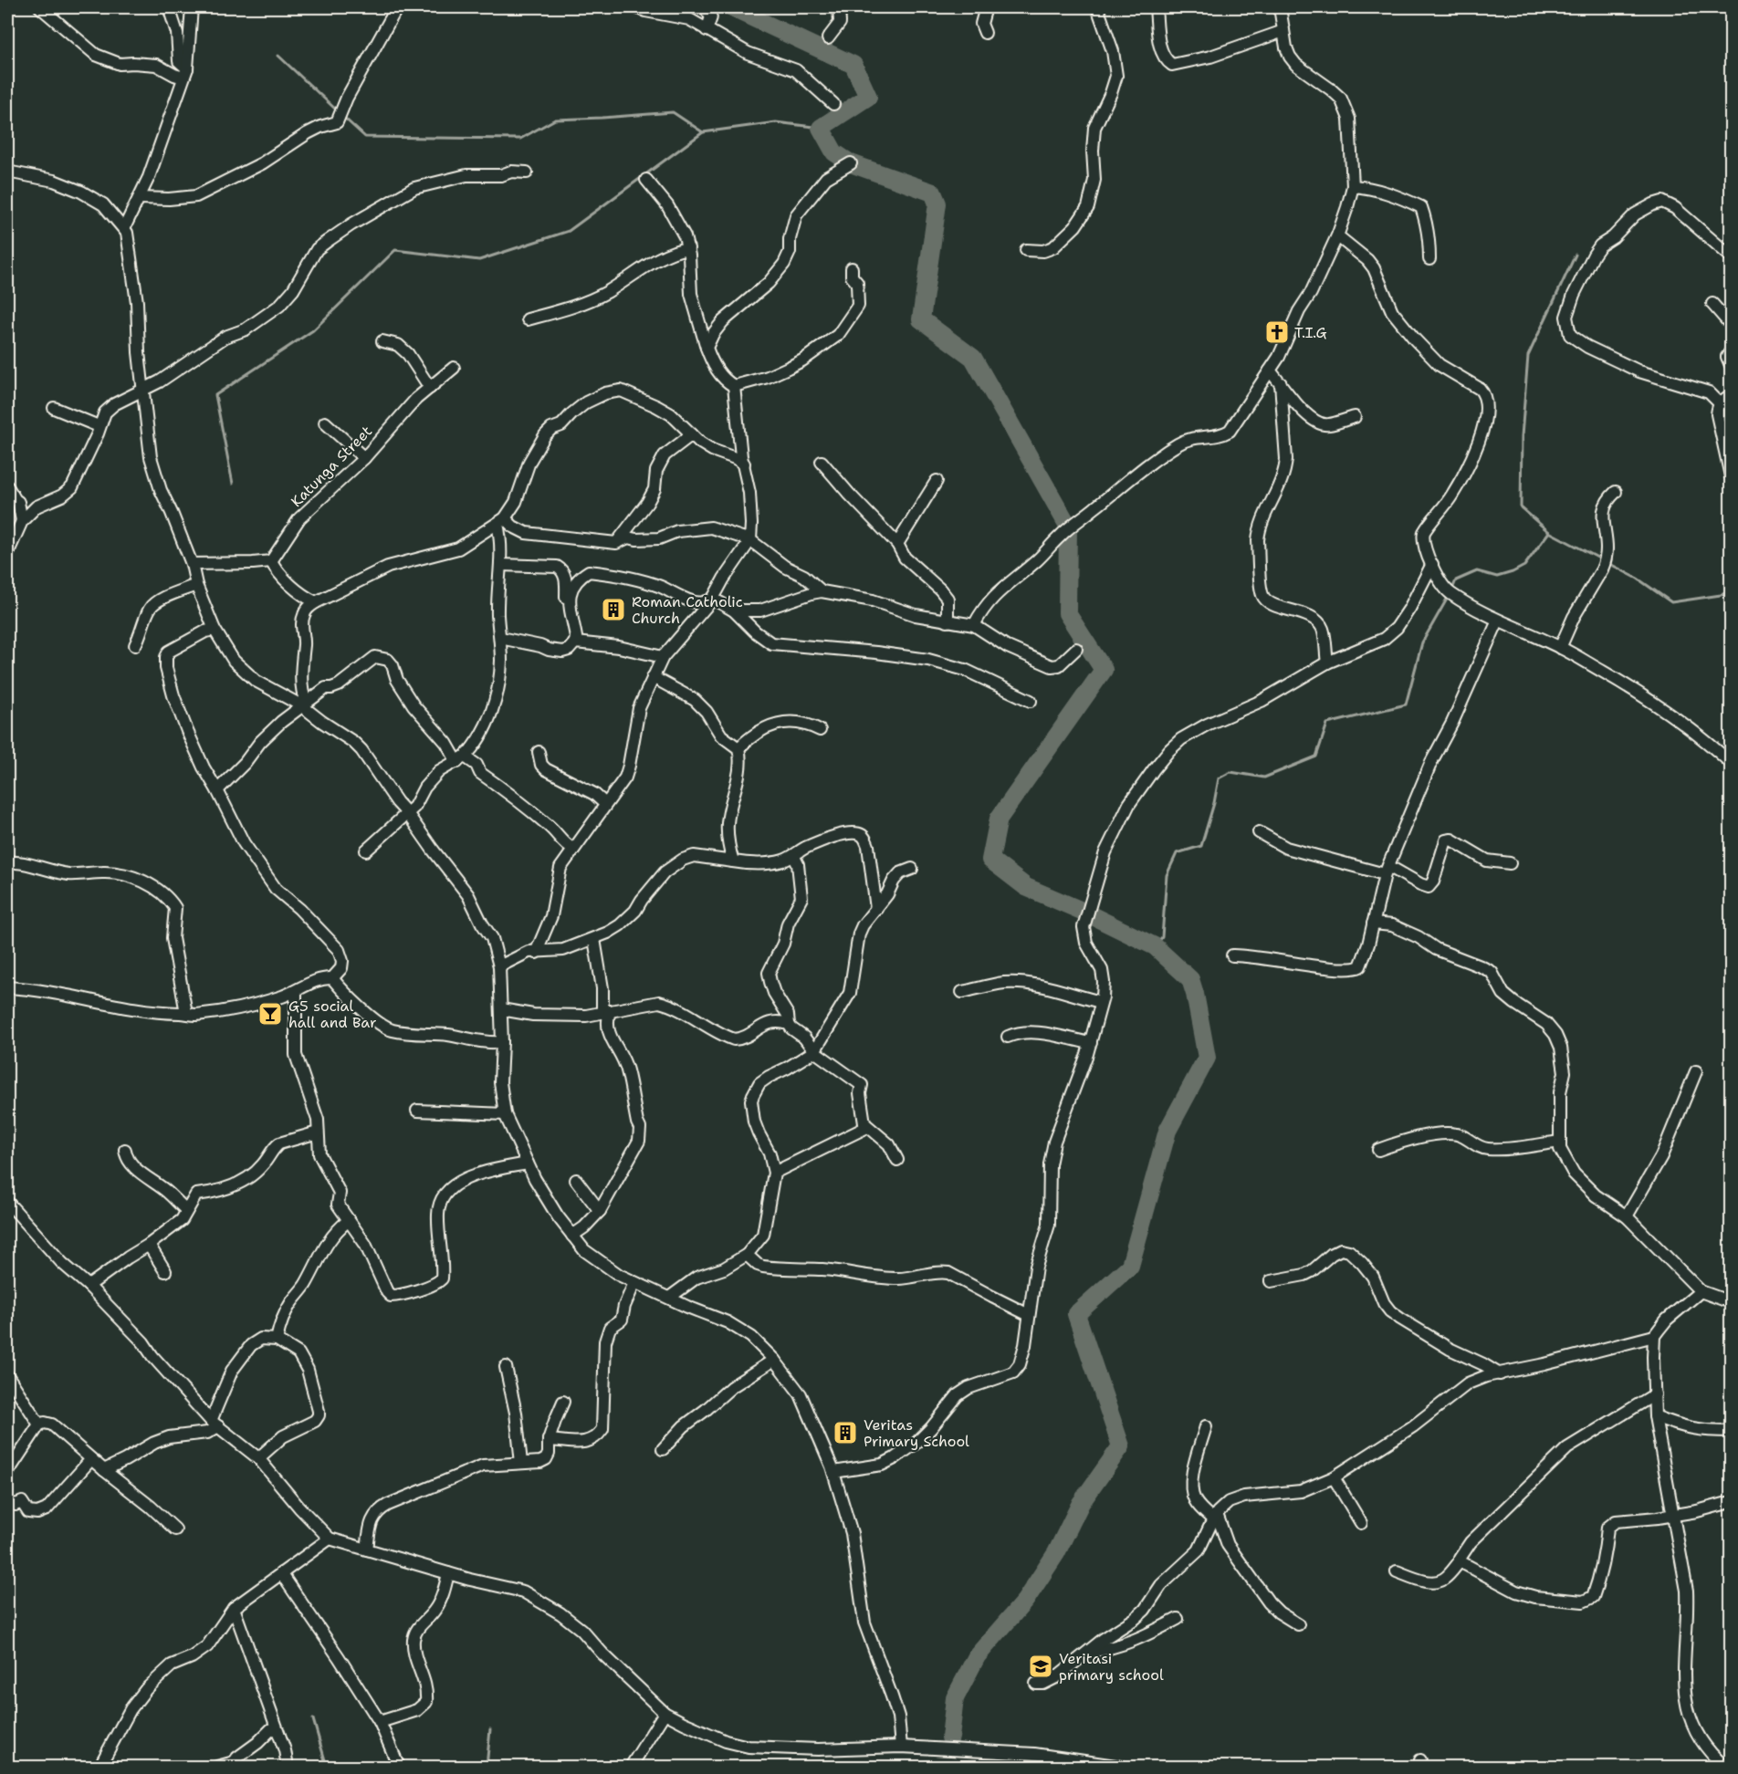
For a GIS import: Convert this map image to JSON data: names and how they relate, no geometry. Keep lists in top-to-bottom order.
{
  "streets": {
    "street": ["Katunga Street"]
  },
  "places": {
    "church": ["T.I.G"],
    "building": ["Roman Catholic Church", "Veritas Primary School"],
    "bar": ["G5 social hall and Bar"],
    "school or university": ["Veritasi primary school"]
  }
}
